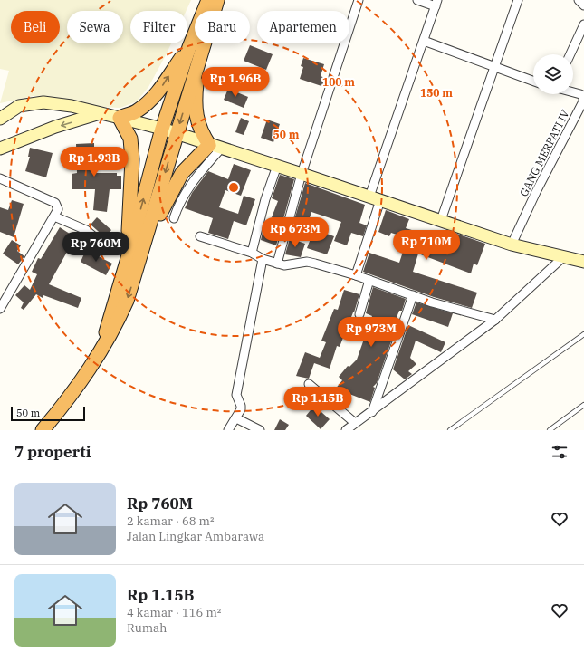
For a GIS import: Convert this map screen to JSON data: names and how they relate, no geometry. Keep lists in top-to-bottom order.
{
  "streets": {
    "street": ["GANG MERPATI IV"]
  },
  "scale_bar": "50 m",
  "page": {
    "chip": [
      "Beli",
      "Sewa",
      "Filter",
      "Baru",
      "Apartemen"
    ],
    "price": [
      "Rp 1.96B",
      "Rp 1.93B",
      "Rp 673M",
      "Rp 710M",
      "Rp 760M",
      "Rp 973M",
      "Rp 1.15B"
    ],
    "scale": "50 m",
    "heading": "7 properti",
    "list": [
      {
        "name": "Rp 760M",
        "note": "2 kamar · 68 m² · Jalan Lingkar Ambarawa"
      },
      {
        "name": "Rp 1.15B",
        "note": "4 kamar · 116 m² · Rumah"
      }
    ]
  },
  "rings": ["100 m", "150 m", "50 m"]
}
